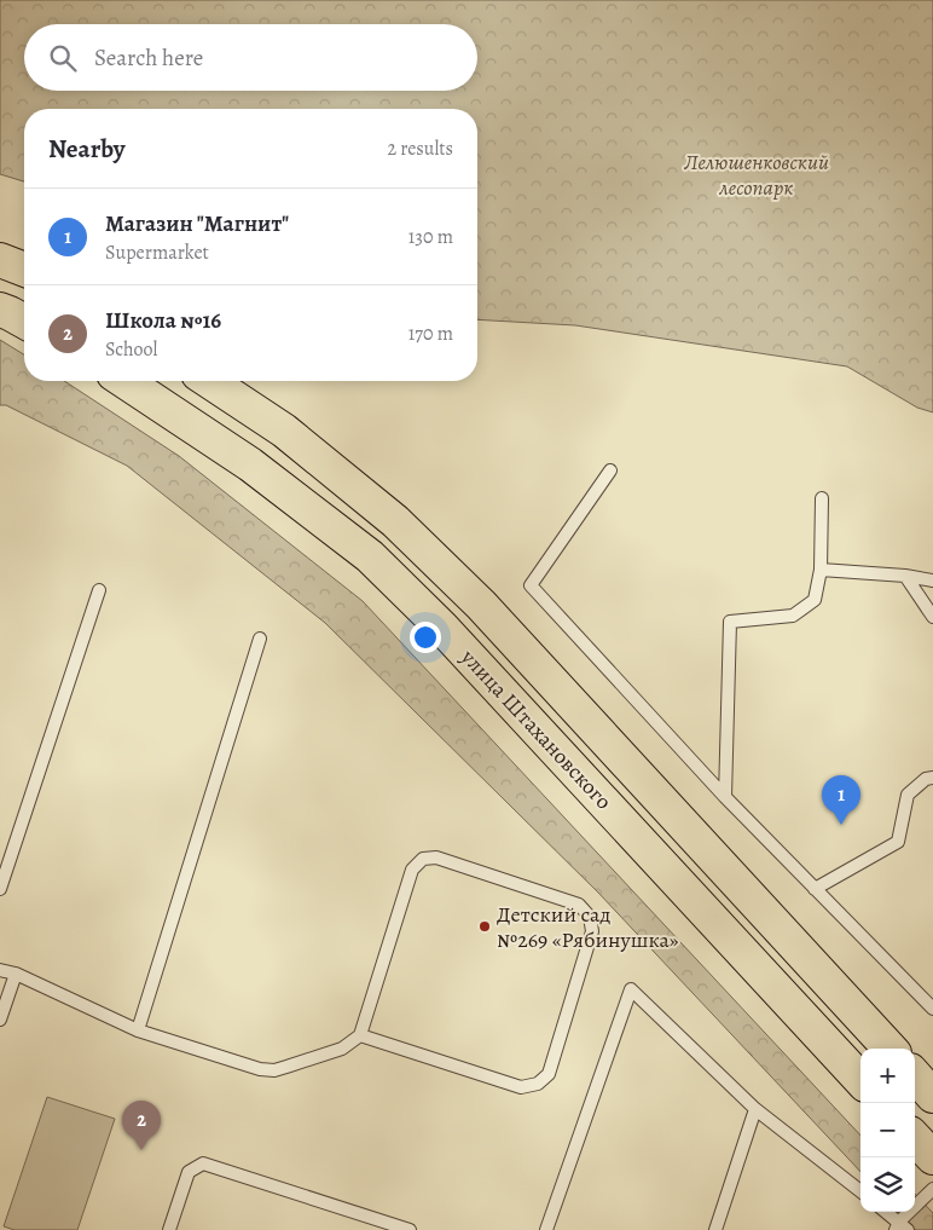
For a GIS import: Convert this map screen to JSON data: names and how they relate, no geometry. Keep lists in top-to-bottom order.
{
  "streets": {
    "main road": ["улица Штахановского"]
  },
  "parks": ["Лелюшенковский лесопарк"],
  "places": ["Детский сад №269 «Рябинушка»"],
  "page": {
    "search": "Search here",
    "heading": ["Nearby", "2 results"],
    "list": [
      {
        "mark": "1",
        "name": "Магазин \"Магнит\"",
        "note": "Supermarket",
        "value": "130 m"
      },
      {
        "mark": "2",
        "name": "Школа №16",
        "note": "School",
        "value": "170 m"
      }
    ],
    "pins": ["1", "2"],
    "map_buttons": ["+", "−"]
  }
}
